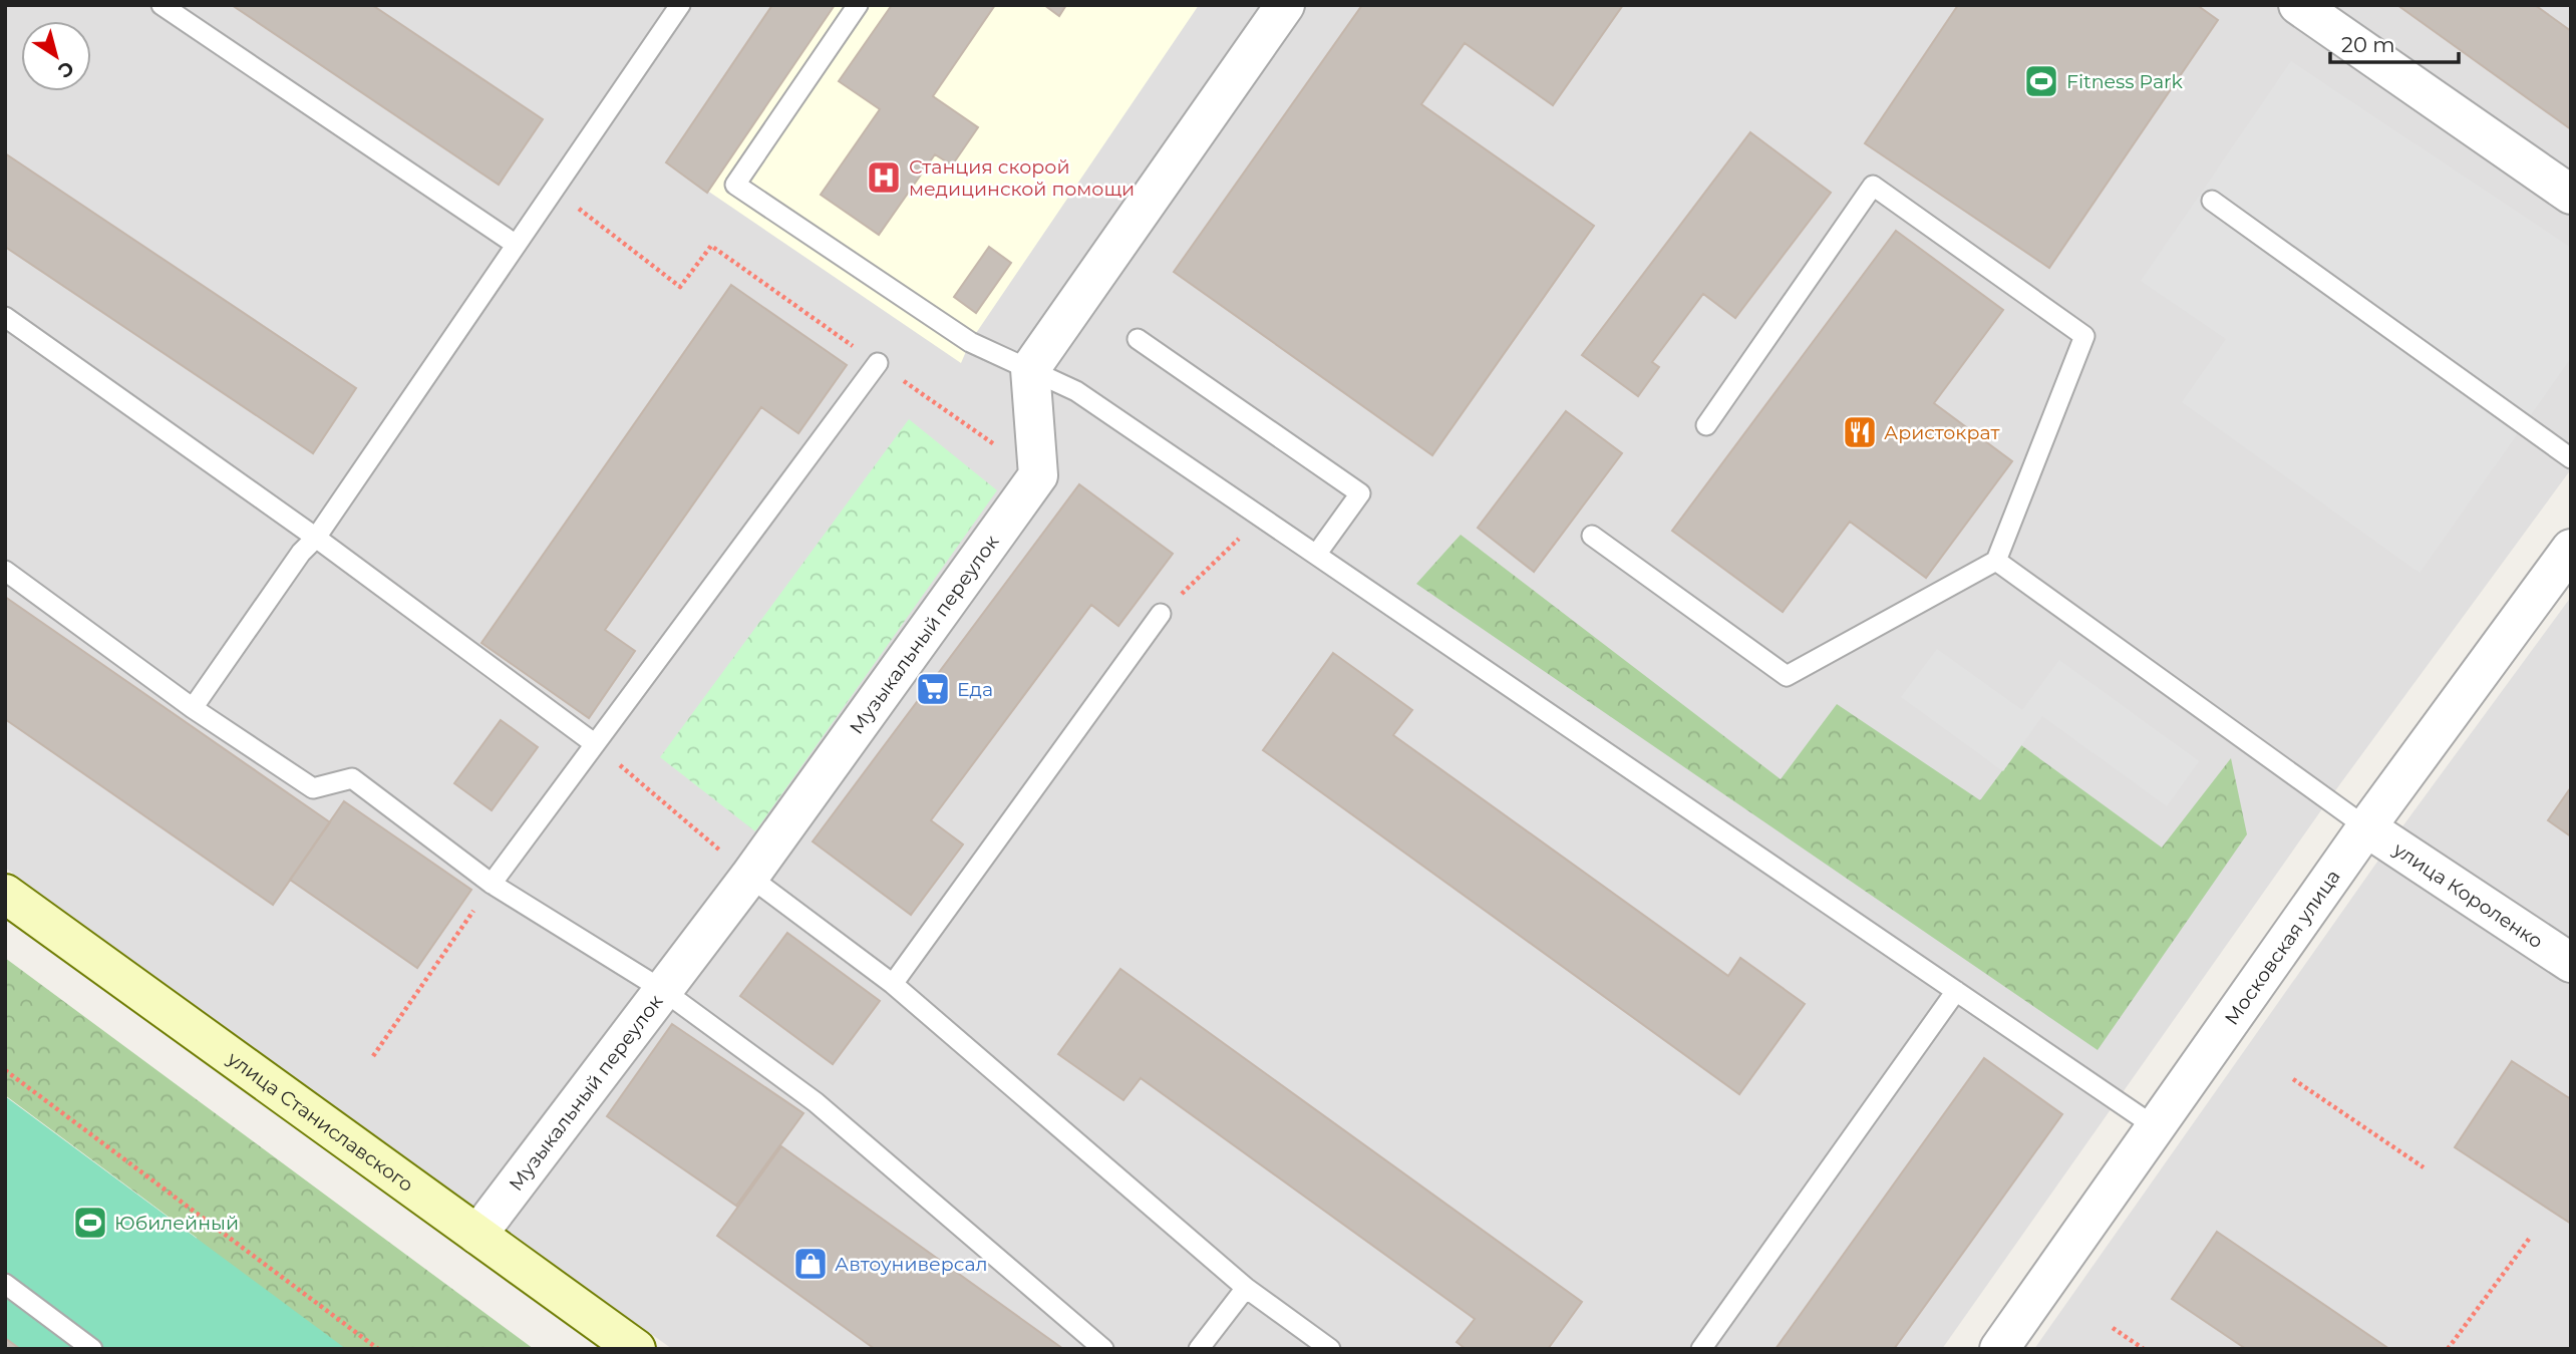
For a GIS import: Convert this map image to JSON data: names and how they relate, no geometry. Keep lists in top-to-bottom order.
{
  "streets": {
    "main road": ["улица Станиславского"],
    "street": ["Музыкальный переулок", "улица Короленко", "Московская улица"]
  },
  "crossings": [
    ["Музыкальный переулок", "улица Станиславского"],
    ["улица Короленко", "Московская улица"]
  ],
  "places": {
    "sports": ["Fitness Park", "Юбилейный"],
    "hospital": ["Станция скорой медицинской помощи"],
    "restaurant": ["Аристократ"],
    "supermarket": ["Еда"],
    "shop": ["Автоуниверсал"]
  },
  "scale_bar": "20 m",
  "north": "bottom right"
}
